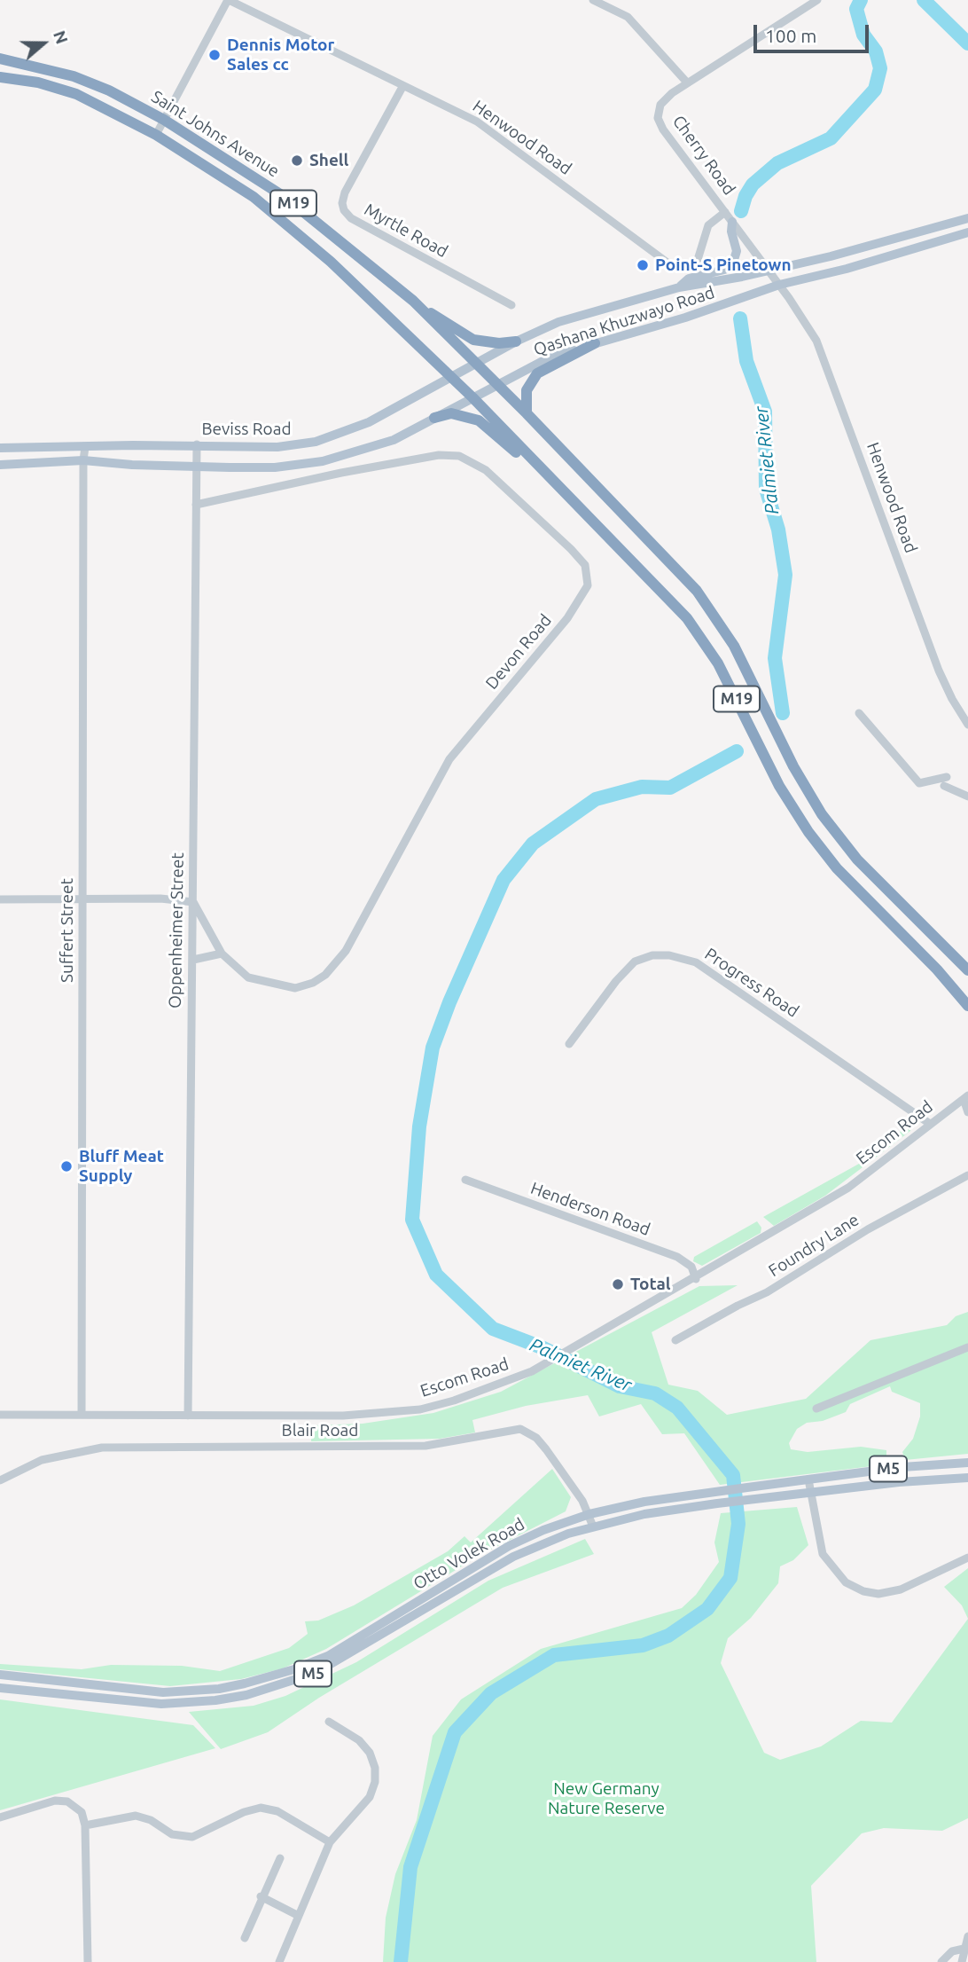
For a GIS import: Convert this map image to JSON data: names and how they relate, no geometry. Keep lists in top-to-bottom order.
{
  "streets": {
    "highway": ["Saint Johns Avenue", "M19"],
    "main road": [
      "Qashana Khuzwayo Road",
      "Beviss Road",
      "M5",
      "Otto Volek Road"
    ],
    "street": [
      "Henwood Road",
      "Cherry Road",
      "Myrtle Road",
      "Devon Road",
      "Suffert Street",
      "Oppenheimer Street",
      "Progress Road",
      "Escom Road",
      "Henderson Road",
      "Foundry Lane",
      "Blair Road"
    ]
  },
  "crossings": [
    ["Saint Johns Avenue", "M19"],
    ["Saint Johns Avenue", "Qashana Khuzwayo Road"],
    ["Saint Johns Avenue", "Beviss Road"],
    ["Henwood Road", "Cherry Road"],
    ["Henwood Road", "Myrtle Road"],
    ["Henwood Road", "Qashana Khuzwayo Road"],
    ["Cherry Road", "Qashana Khuzwayo Road"],
    ["M19", "Qashana Khuzwayo Road"],
    ["Qashana Khuzwayo Road", "Beviss Road"],
    ["Beviss Road", "Suffert Street"],
    ["Beviss Road", "Oppenheimer Street"],
    ["Devon Road", "Oppenheimer Street"],
    ["Suffert Street", "Escom Road"],
    ["Oppenheimer Street", "Escom Road"],
    ["Progress Road", "Escom Road"],
    ["Escom Road", "Henderson Road"],
    ["Blair Road", "Otto Volek Road"]
  ],
  "water": ["Palmiet River"],
  "parks": ["New Germany Nature Reserve"],
  "places": [
    "Dennis Motor Sales cc",
    "Shell",
    "Point-S Pinetown",
    "Bluff Meat Supply",
    "Total"
  ],
  "scale_bar": "100 m",
  "north": "right"
}
